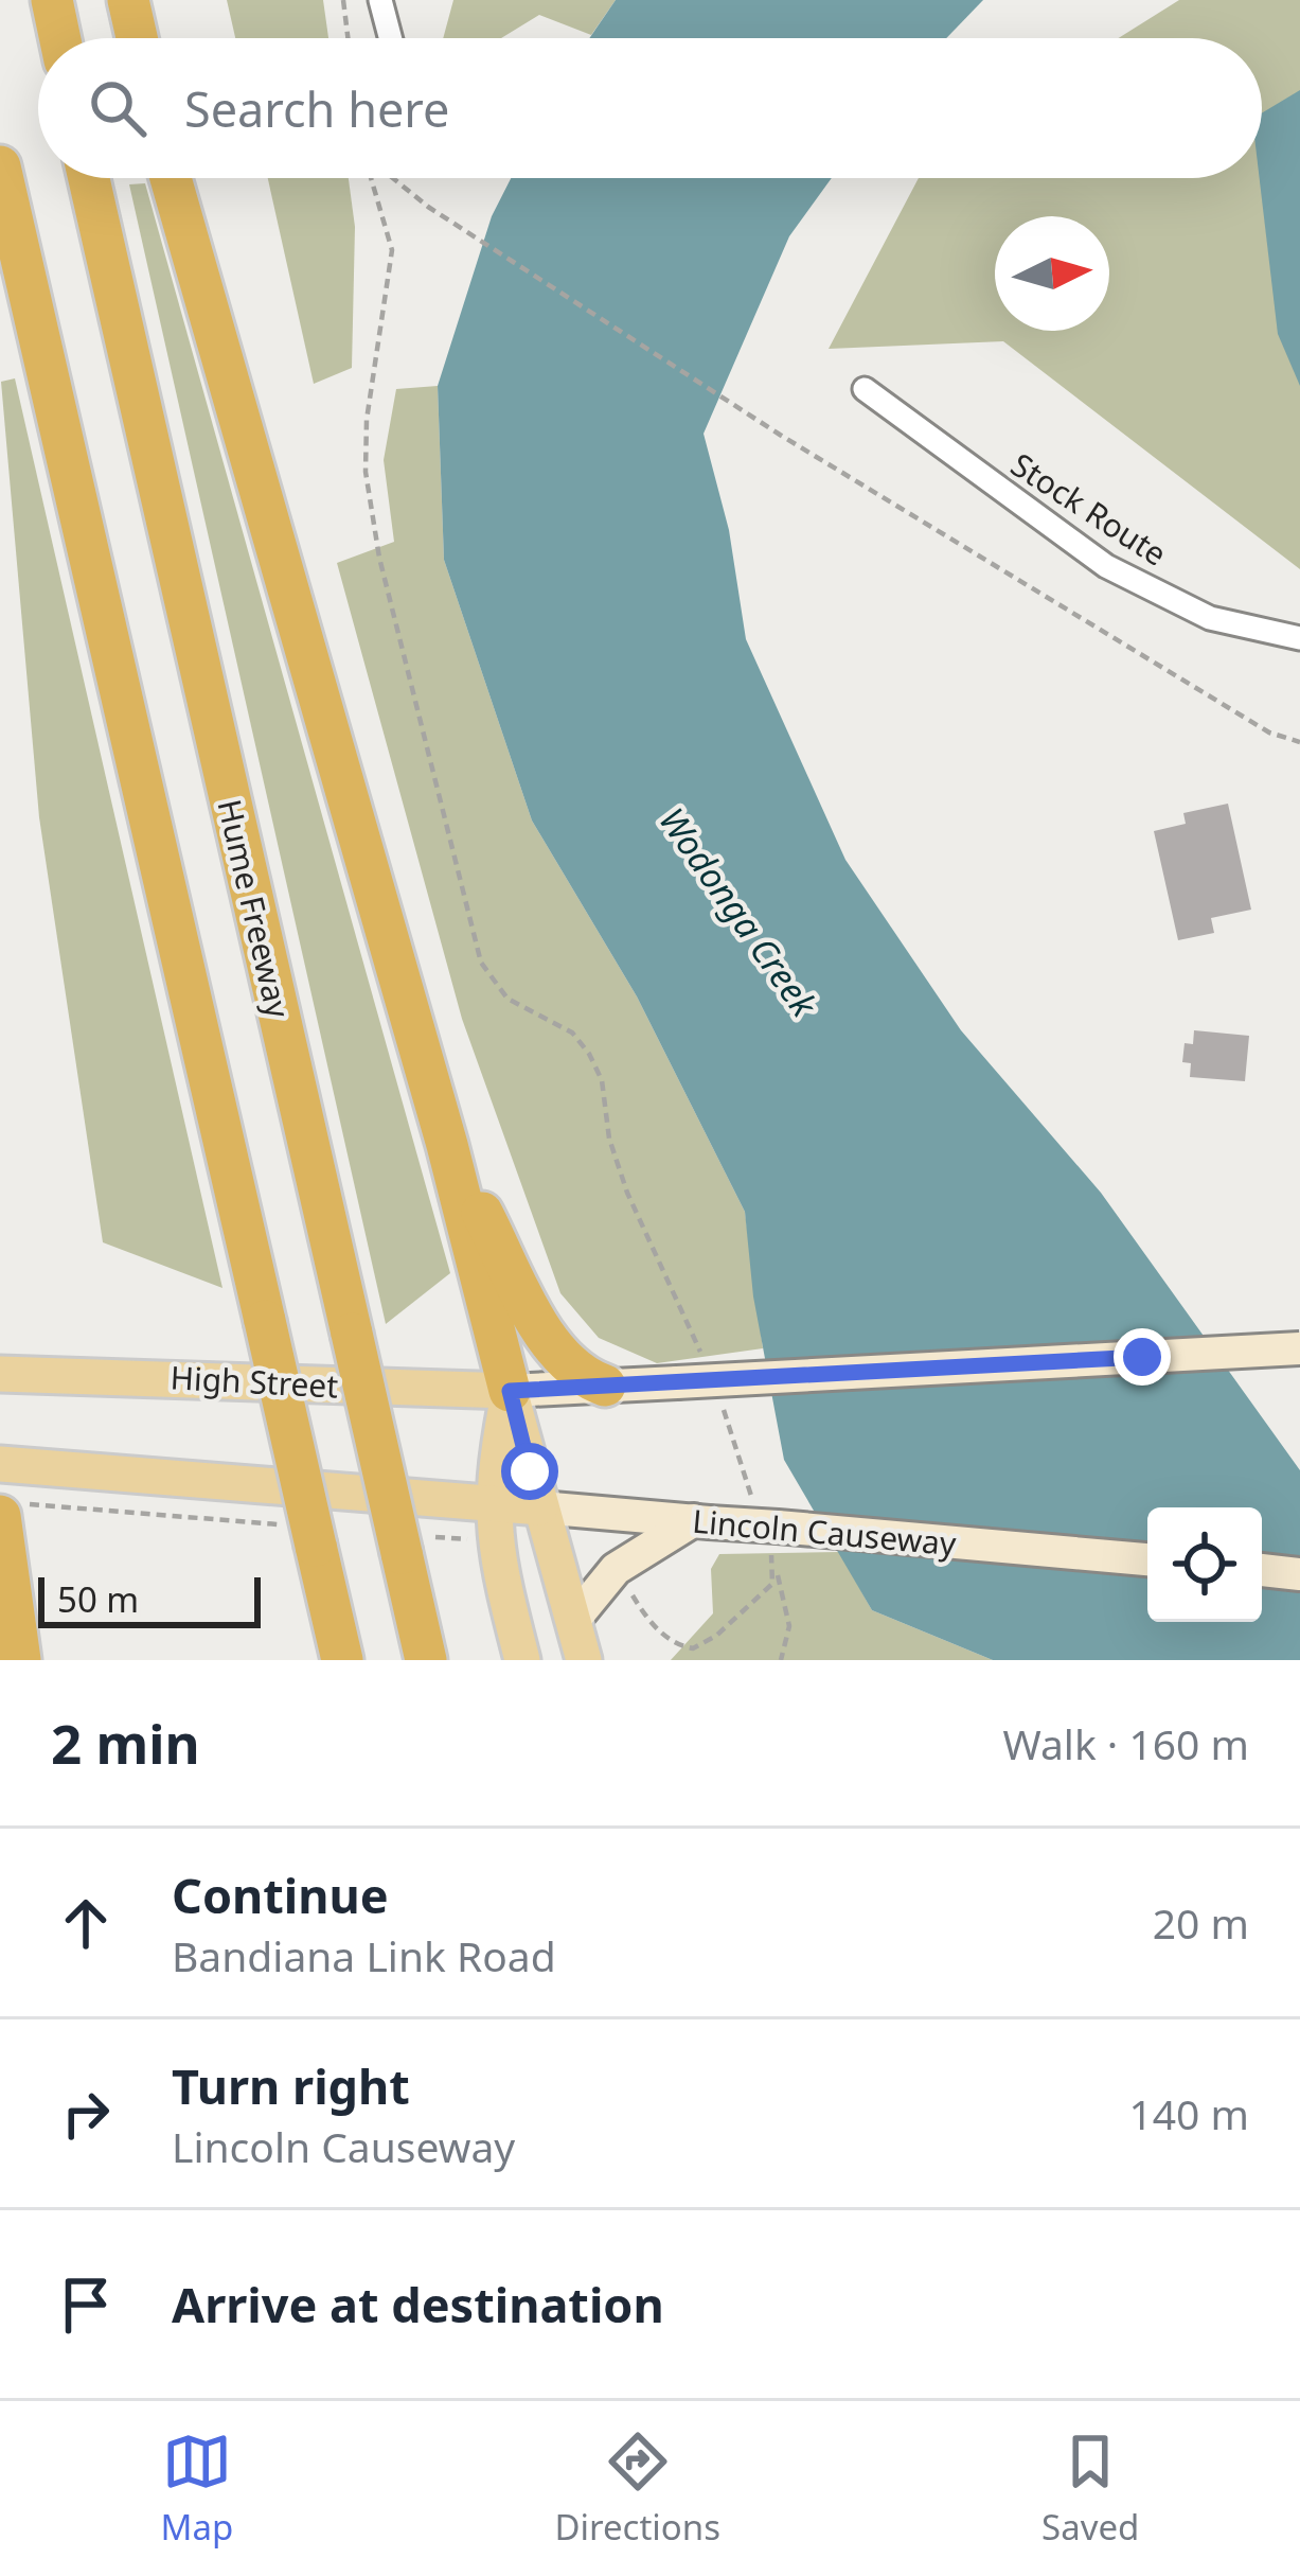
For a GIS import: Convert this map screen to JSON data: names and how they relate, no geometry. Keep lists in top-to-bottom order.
{
  "streets": {
    "highway": ["Hume Freeway"],
    "main road": ["High Street", "Lincoln Causeway"],
    "street": ["Stock Route"]
  },
  "water": ["Wodonga Creek"],
  "scale_bar": "50 m",
  "north": "right",
  "page": {
    "search": "Search here",
    "scale": "50 m",
    "heading": ["2 min", "Walk · 160 m"],
    "list": [
      ["Continue", "Bandiana Link Road", "20 m"],
      ["Turn right", "Lincoln Causeway", "140 m"],
      "Arrive at destination"
    ],
    "nav": ["Map", "Directions", "Saved"]
  }
}
